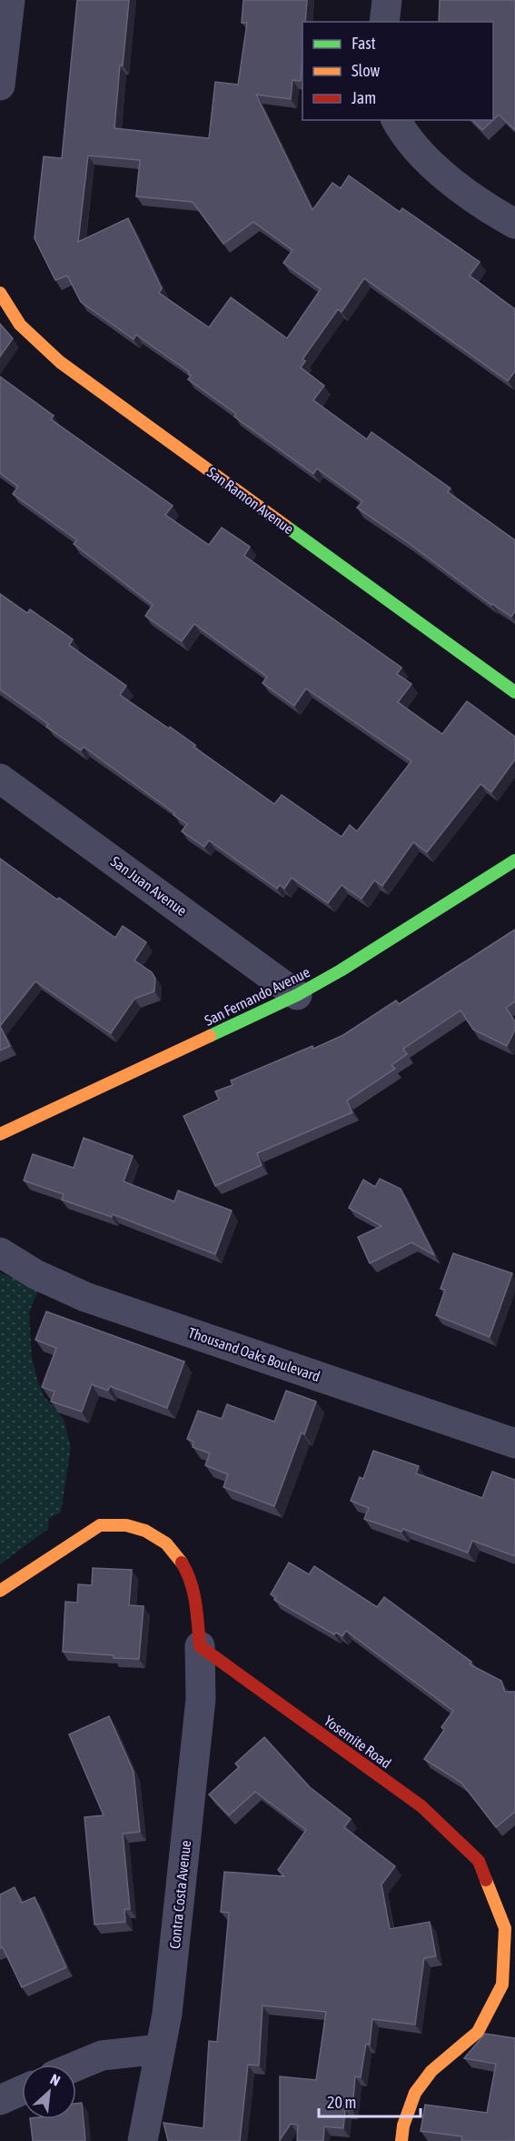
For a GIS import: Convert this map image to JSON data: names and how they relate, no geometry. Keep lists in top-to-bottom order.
{
  "streets": {
    "street": [
      "San Ramon Avenue",
      "San Juan Avenue",
      "San Fernando Avenue",
      "Thousand Oaks Boulevard",
      "Yosemite Road",
      "Contra Costa Avenue"
    ]
  },
  "crossings": [
    ["San Juan Avenue", "San Fernando Avenue"],
    ["Yosemite Road", "Contra Costa Avenue"]
  ],
  "legend": ["Fast", "Slow", "Jam"],
  "scale_bar": "20 m",
  "north": "top right"
}
